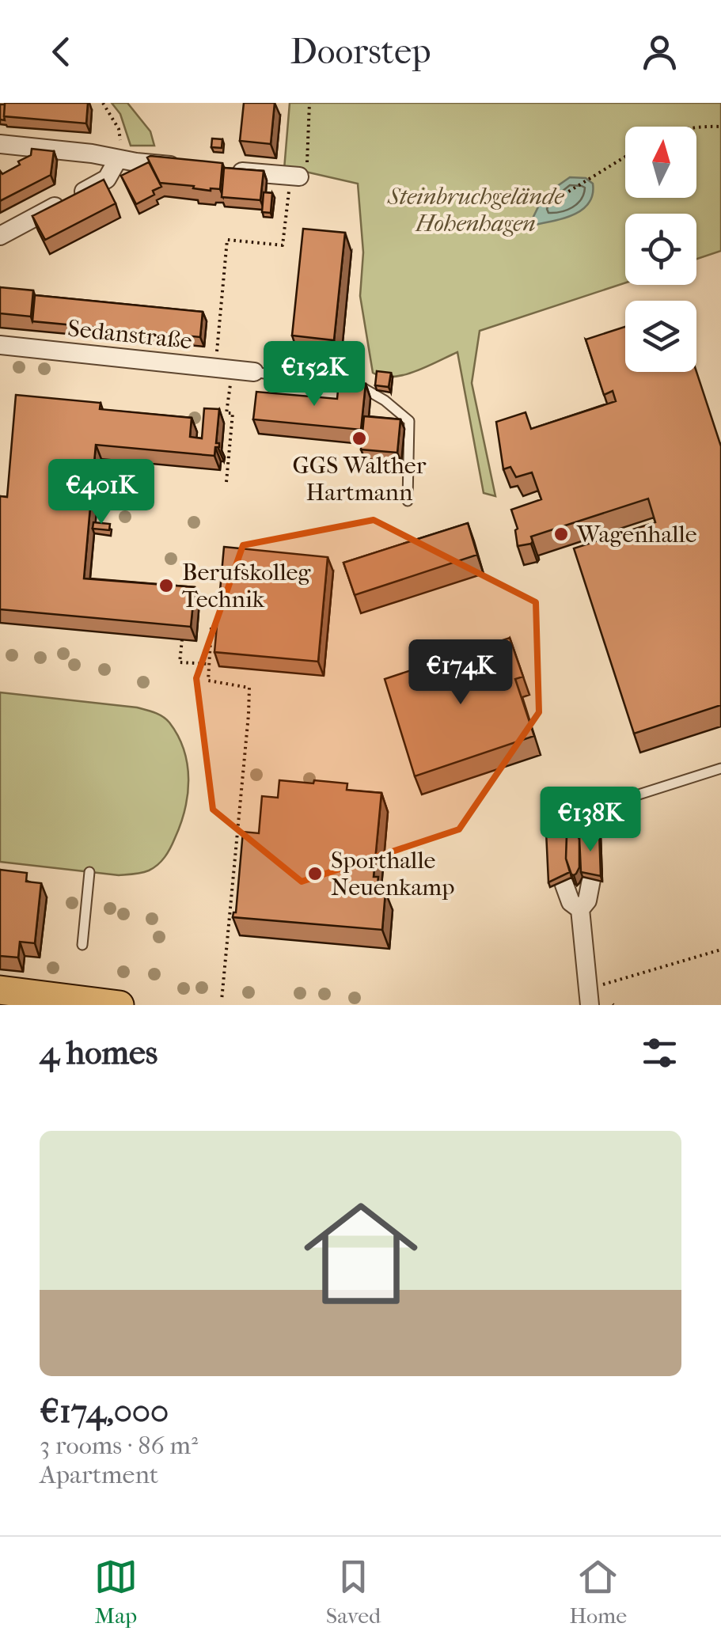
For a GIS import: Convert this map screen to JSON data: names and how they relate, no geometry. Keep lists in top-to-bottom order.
{
  "streets": {
    "street": ["Sedanstraße"]
  },
  "parks": ["Steinbruchgelände Hohenhagen"],
  "places": [
    "GGS Walther Hartmann",
    "Wagenhalle",
    "Berufskolleg Technik",
    "Sporthalle Neuenkamp"
  ],
  "north": "top",
  "page": {
    "header": "Doorstep",
    "price": [
      "€152K",
      "€401K",
      "€174K",
      "€138K"
    ],
    "heading": "4 homes",
    "list": [
      {
        "name": "€174,000",
        "note": "3 rooms · 86 m² · Apartment"
      }
    ],
    "tabs": ["Map", "Saved", "Home"]
  }
}
